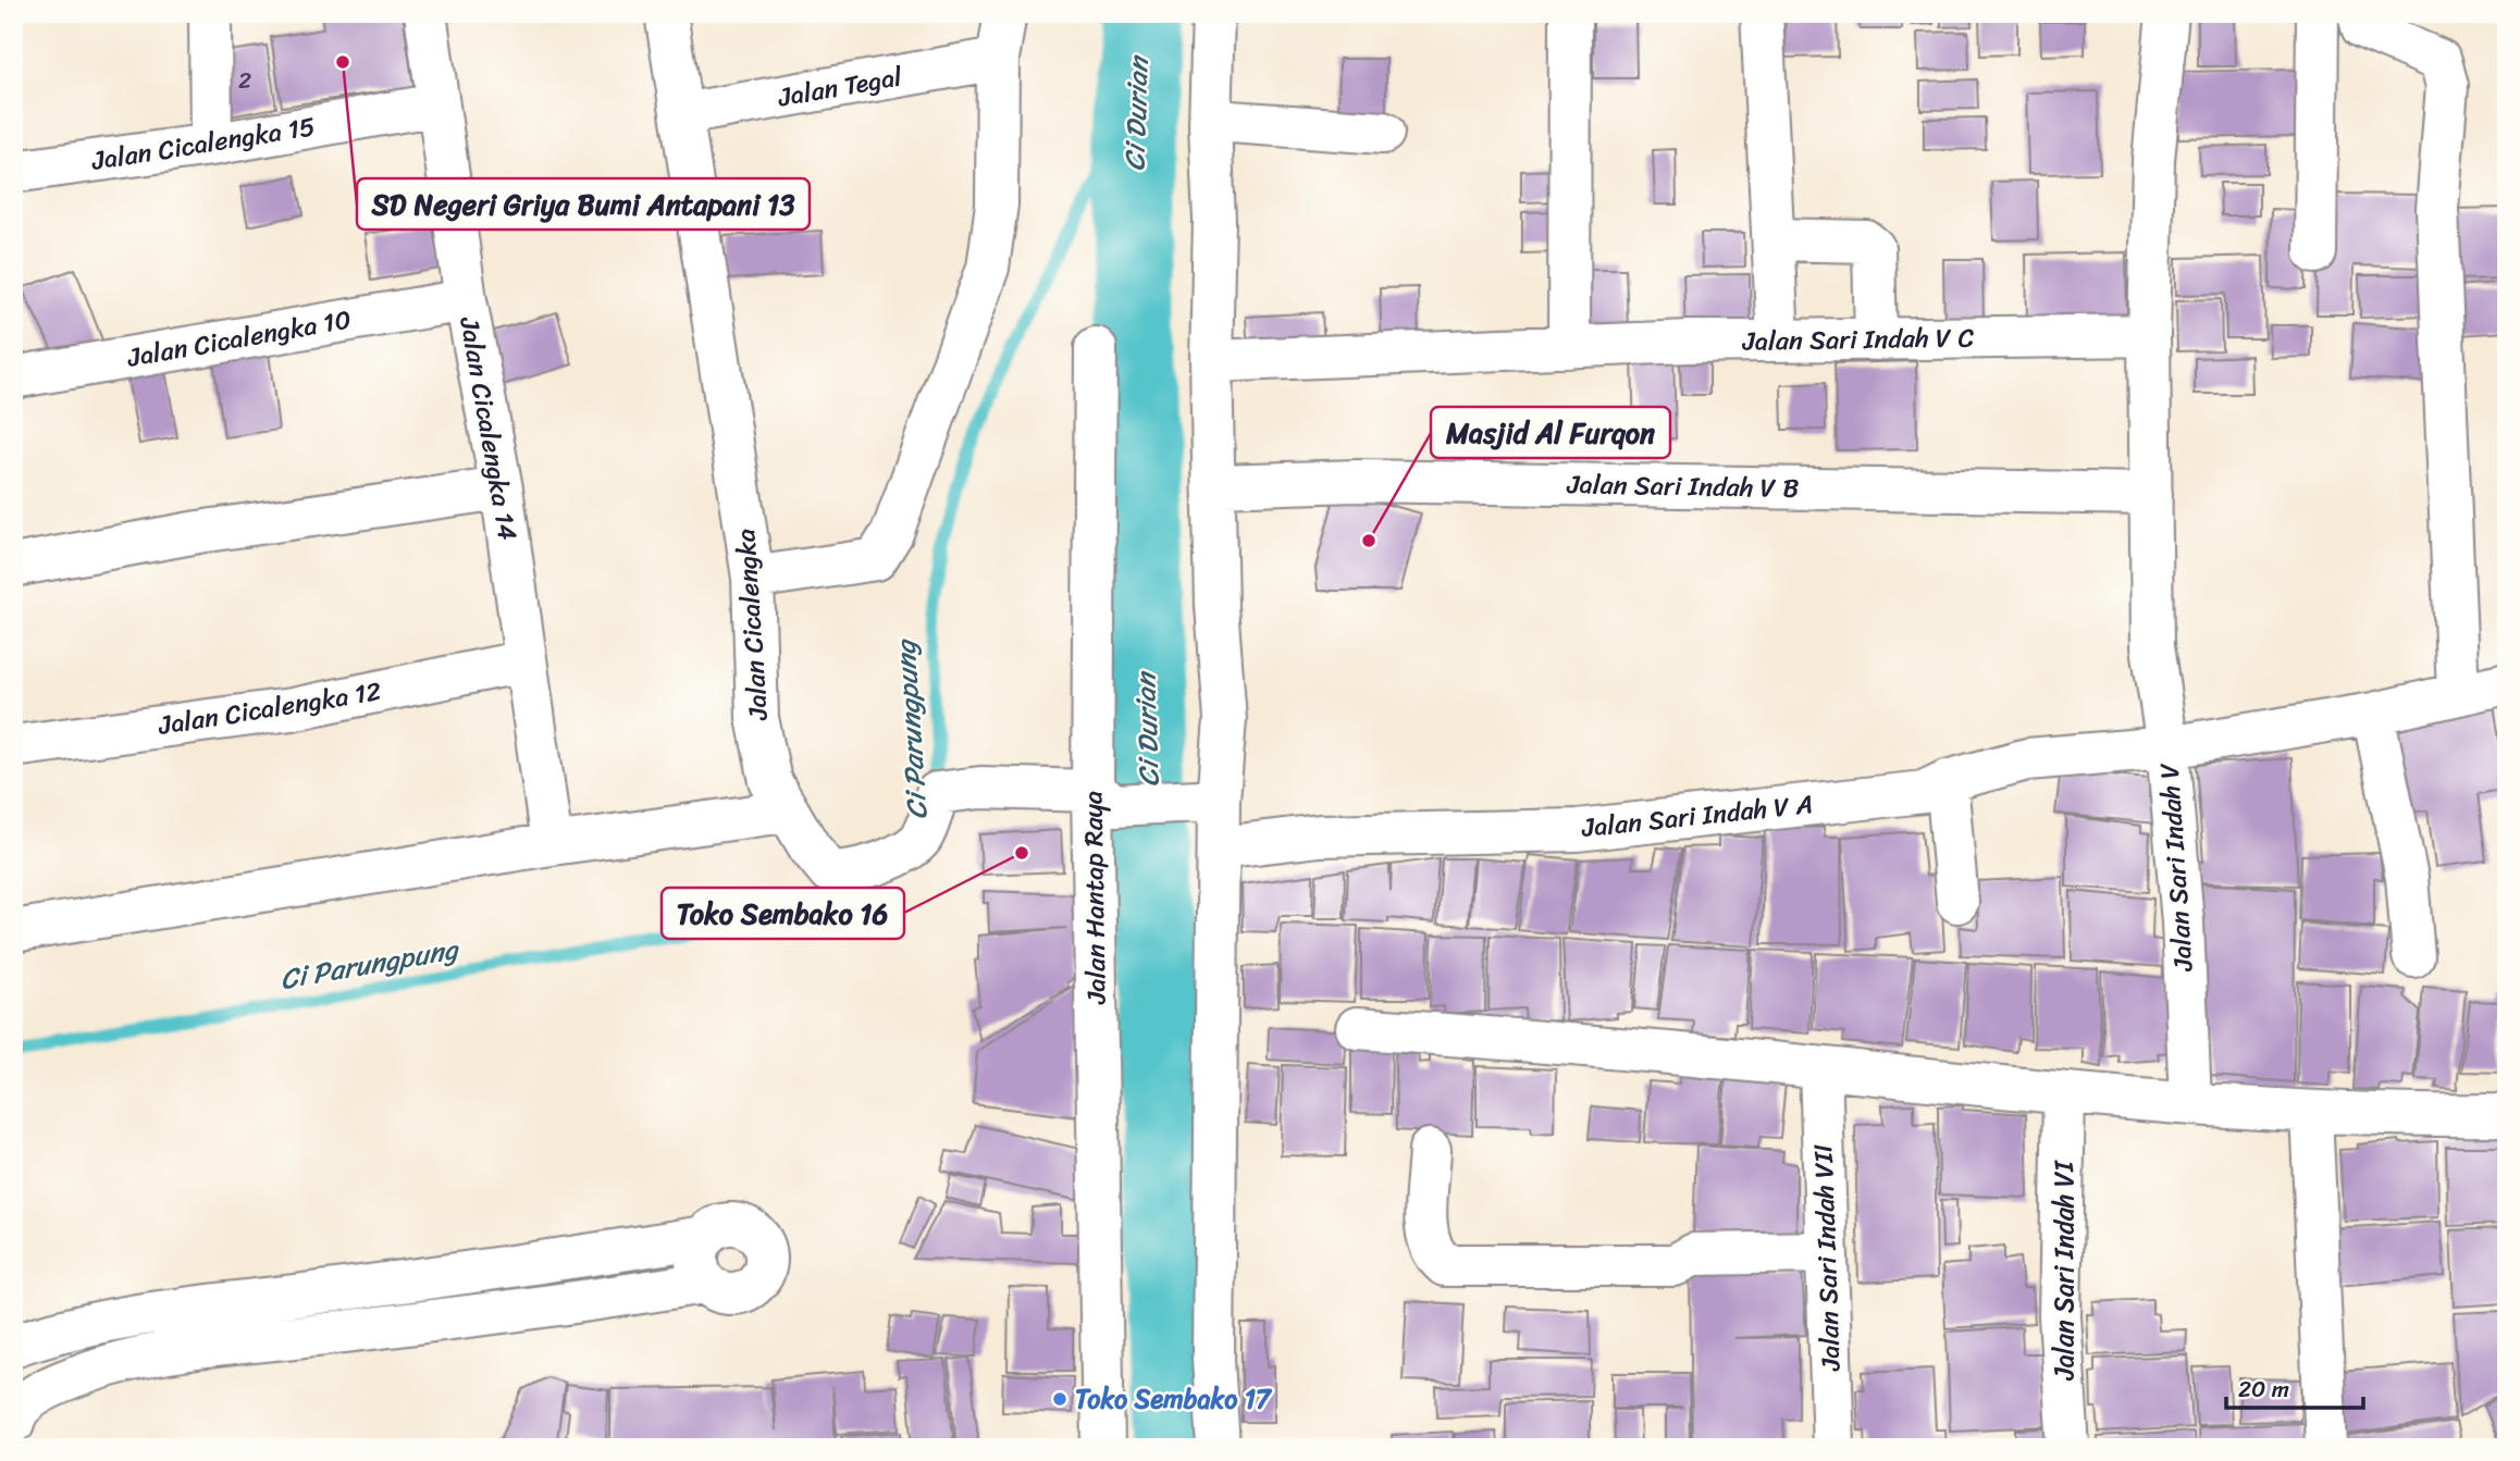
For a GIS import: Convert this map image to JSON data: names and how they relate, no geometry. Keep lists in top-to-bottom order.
{
  "streets": {
    "street": [
      "Jalan Tegal",
      "Jalan Cicalengka 15",
      "Jalan Cicalengka 10",
      "Jalan Sari Indah V C",
      "Jalan Cicalengka 14",
      "Jalan Sari Indah V B",
      "Jalan Cicalengka",
      "Jalan Cicalengka 12",
      "Jalan Sari Indah V A",
      "Jalan Sari Indah V",
      "Jalan Hantap Raya",
      "Jalan Sari Indah VII",
      "Jalan Sari Indah VI"
    ]
  },
  "crossings": [
    ["Jalan Tegal", "Jalan Cicalengka"],
    ["Jalan Cicalengka 15", "Jalan Cicalengka 14"],
    ["Jalan Cicalengka 10", "Jalan Cicalengka 14"],
    ["Jalan Cicalengka 14", "Jalan Cicalengka 12"],
    ["Jalan Cicalengka", "Jalan Hantap Raya"],
    ["Jalan Sari Indah V A", "Jalan Sari Indah V"]
  ],
  "water": ["Ci Durian", "Ci Parungpung"],
  "places": [
    "SD Negeri Griya Bumi Antapani 13",
    "Masjid Al Furqon",
    "Toko Sembako 16",
    "Toko Sembako 17"
  ],
  "house_numbers": ["2"],
  "scale_bar": "20 m"
}
